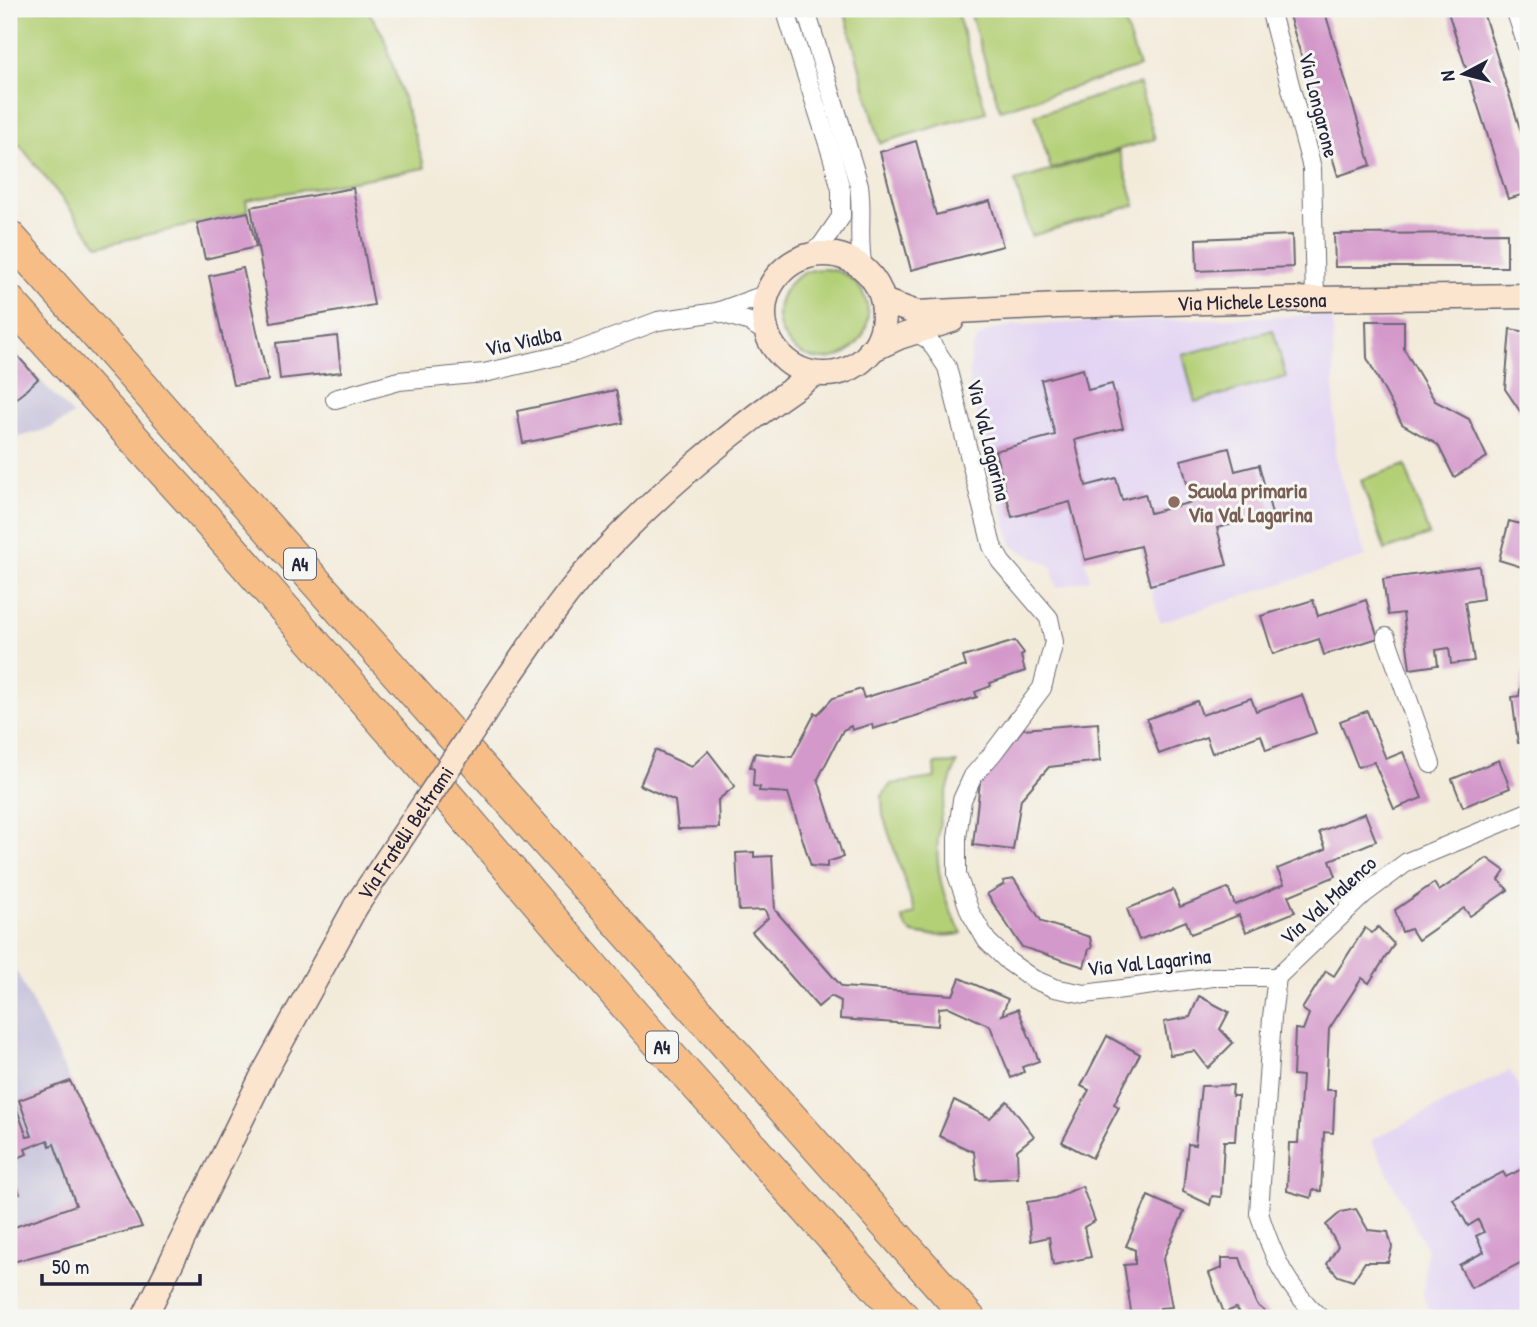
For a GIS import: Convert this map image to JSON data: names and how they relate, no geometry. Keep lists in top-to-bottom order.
{
  "streets": {
    "highway": ["A4"],
    "street": [
      "Via Longarone",
      "Via Michele Lessona",
      "Via Vialba",
      "Via Val Lagarina",
      "Via Fratelli Beltrami",
      "Via Val Malenco"
    ]
  },
  "crossings": [
    ["Via Longarone", "Via Michele Lessona"],
    ["Via Michele Lessona", "Via Vialba"],
    ["Via Michele Lessona", "Via Val Lagarina"],
    ["Via Michele Lessona", "Via Fratelli Beltrami"],
    ["Via Vialba", "Via Fratelli Beltrami"],
    ["Via Val Lagarina", "Via Val Malenco"]
  ],
  "places": ["Scuola primaria Via Val Lagarina"],
  "scale_bar": "50 m",
  "north": "left"
}
